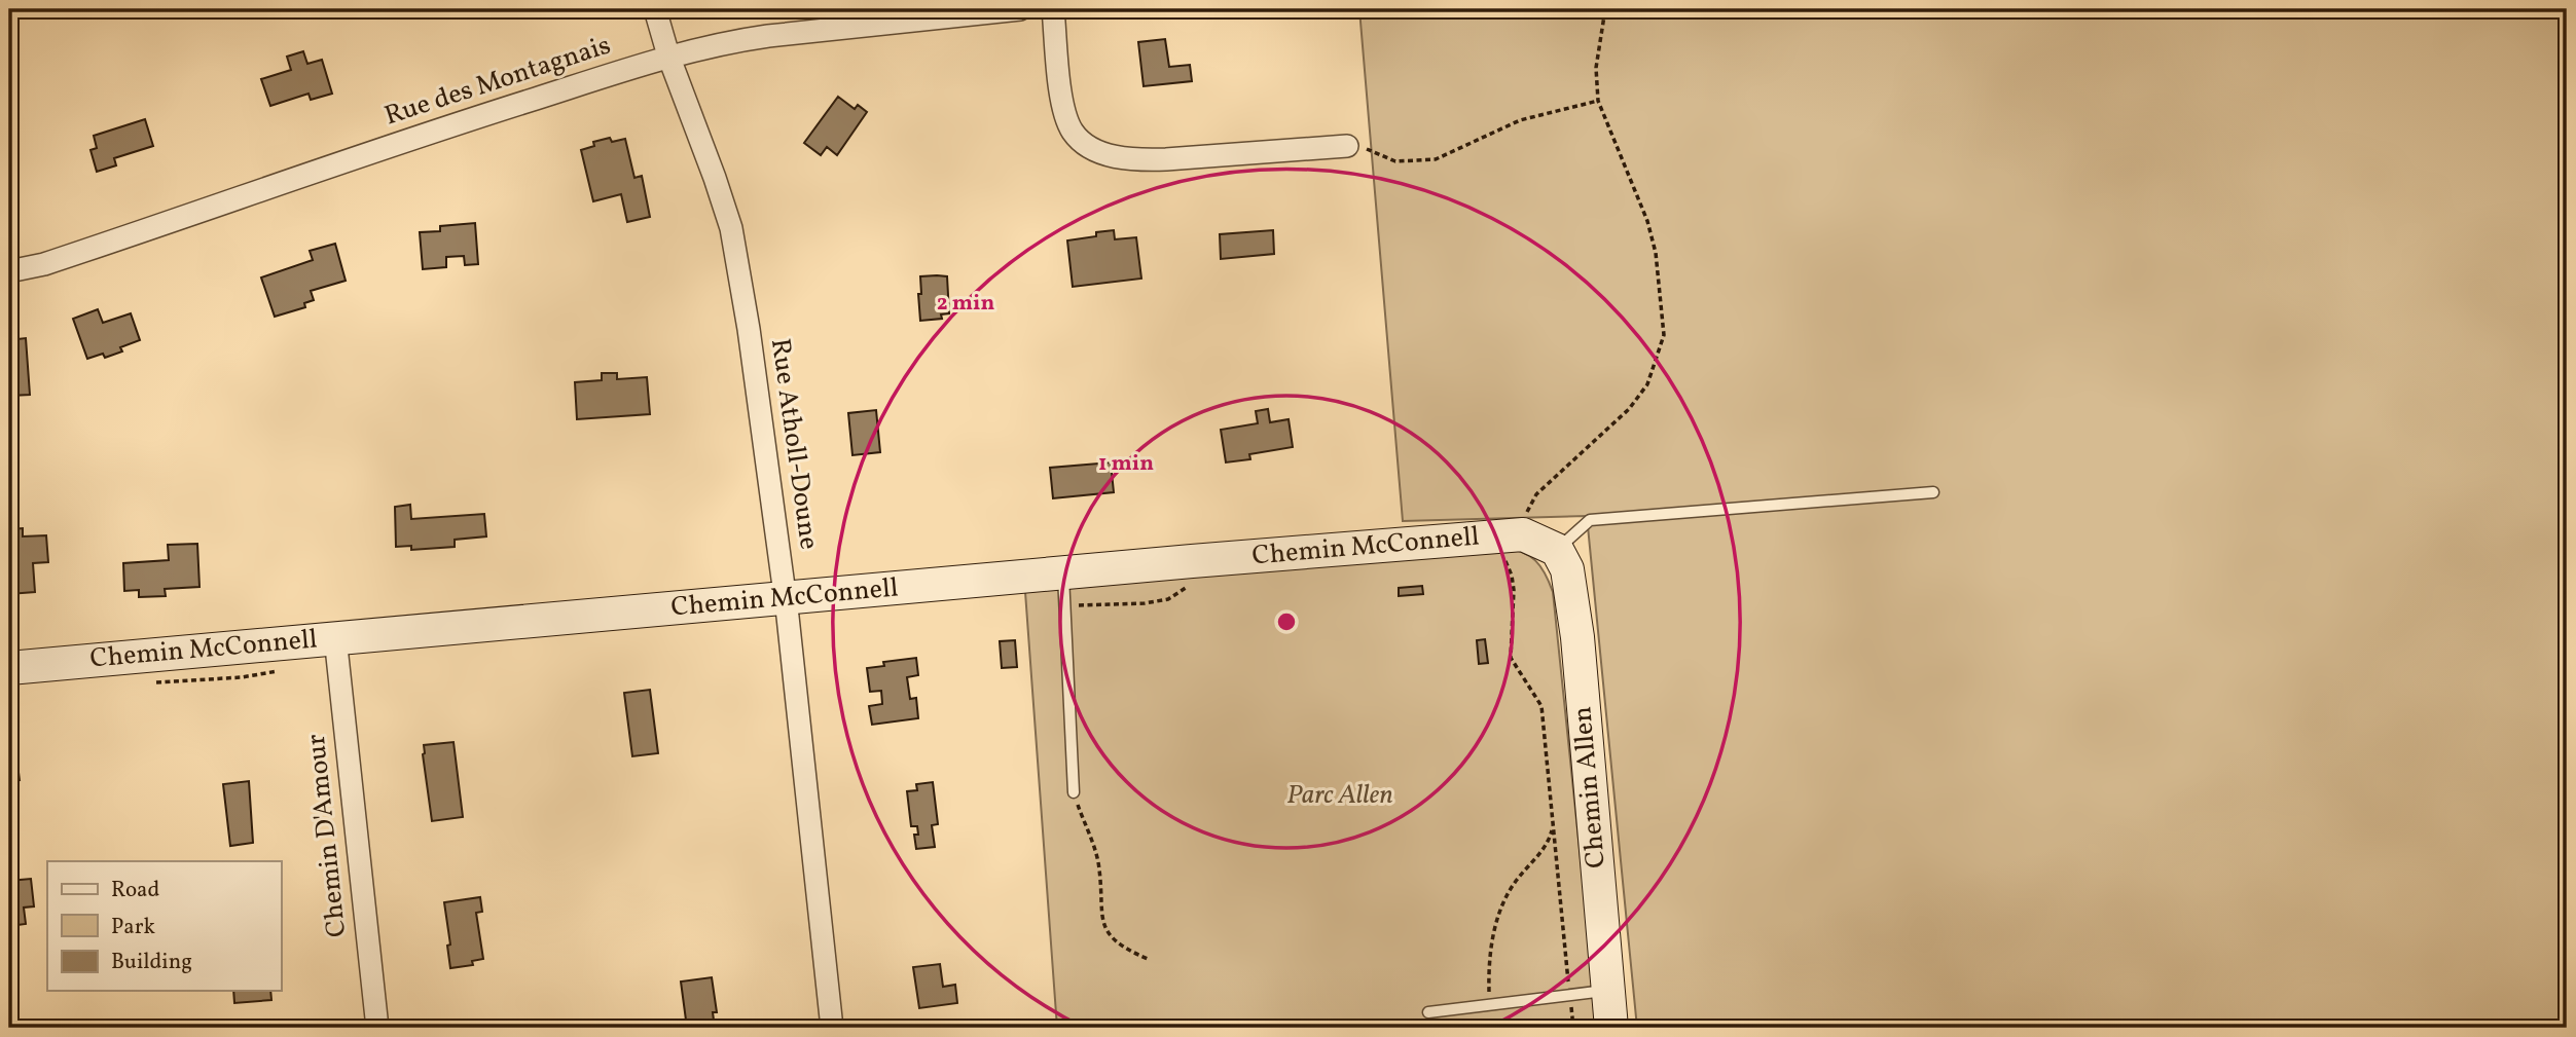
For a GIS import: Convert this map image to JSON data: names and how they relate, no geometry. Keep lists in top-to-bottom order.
{
  "streets": {
    "street": [
      "Rue des Montagnais",
      "Rue Atholl-Doune",
      "Chemin McConnell",
      "Chemin Allen",
      "Chemin D'Amour"
    ]
  },
  "crossings": [
    ["Rue des Montagnais", "Rue Atholl-Doune"],
    ["Rue Atholl-Doune", "Chemin McConnell"],
    ["Chemin McConnell", "Chemin Allen"],
    ["Chemin McConnell", "Chemin D'Amour"]
  ],
  "parks": ["Parc Allen"],
  "legend": ["Road", "Park", "Building"],
  "rings": ["2 min", "1 min"]
}
